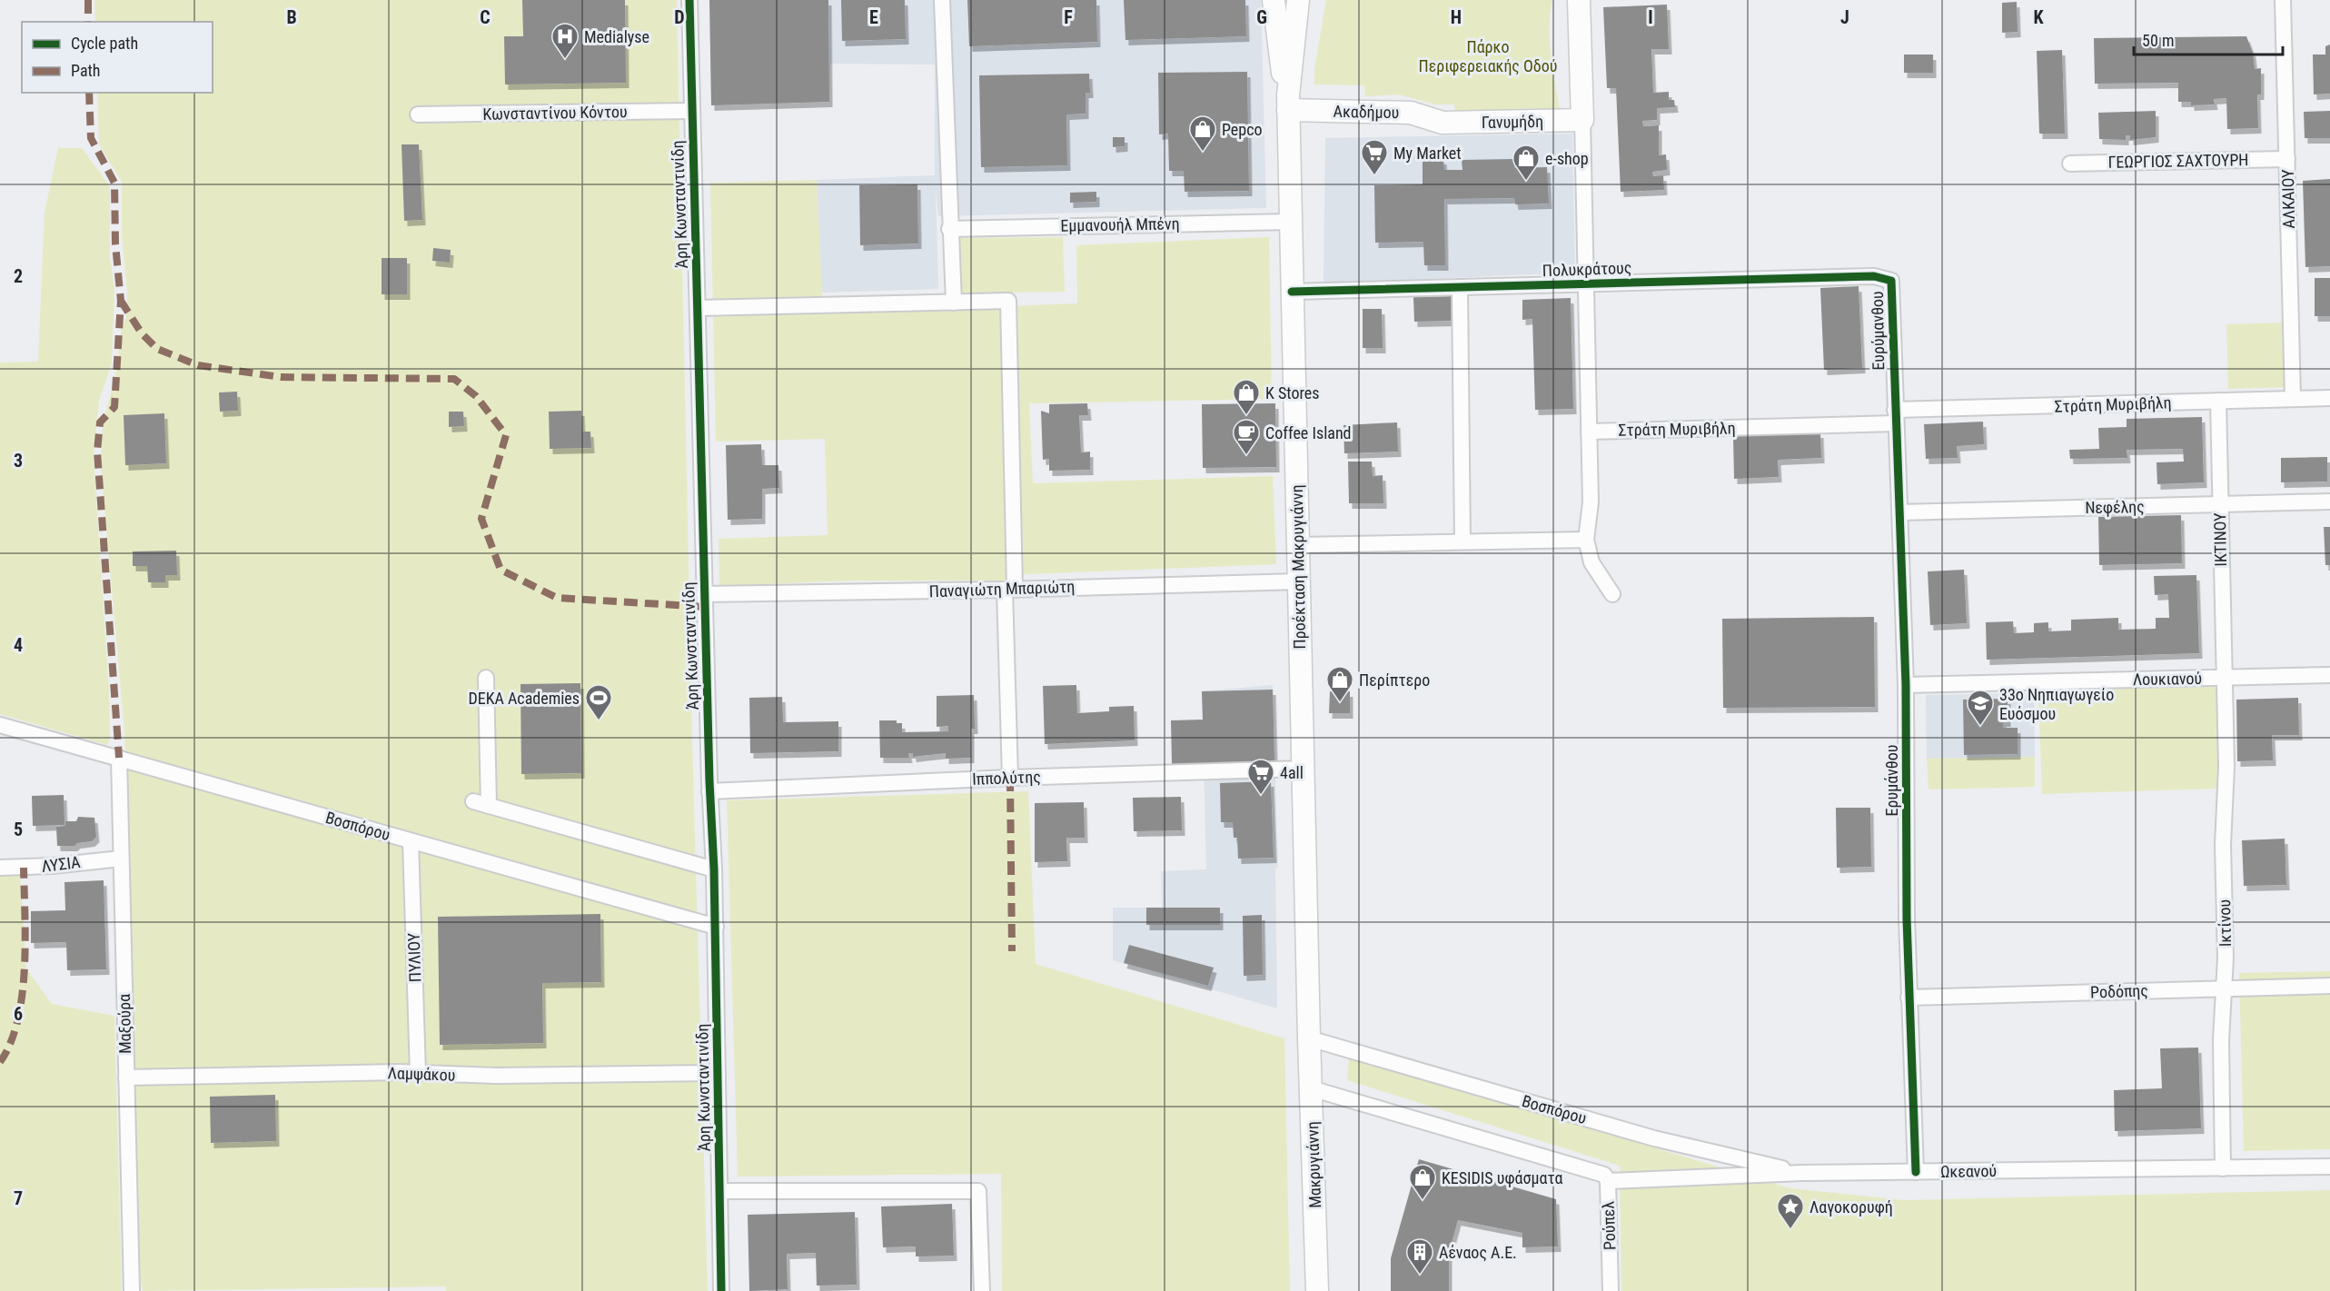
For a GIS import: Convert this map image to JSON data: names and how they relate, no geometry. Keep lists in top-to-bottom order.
{
  "streets": {
    "main road": [
      "Ακαδήμου",
      "Γανυμήδη",
      "Προέκταση Μακρυγιάννη",
      "Μακρυγιάννη"
    ],
    "street": [
      "Κωνσταντίνου Κόντου",
      "ΓΕΩΡΓΙΟΣ ΣΑΧΤΟΥΡΗ",
      "ΑΛΚΑΙΟΥ",
      "Άρη Κωνσταντινίδη",
      "Εμμανουήλ Μπένη",
      "Πολυκράτους",
      "Ευρύμανθου",
      "Στράτη Μυριβήλη",
      "Νεφέλης",
      "ΙΚΤΙΝΟΥ",
      "Παναγιώτη Μπαριώτη",
      "Λουκιανού",
      "Ιππολύτης",
      "Ερυμάνθου",
      "Βοσπόρου",
      "ΛΥΣΙΑ",
      "Ικτίνου",
      "ΠΥΛΙΟΥ",
      "Ροδόπης",
      "Μαξούρα",
      "Λαμψάκου",
      "Ωκεανού",
      "Ρούπελ"
    ]
  },
  "crossings": [
    ["Ακαδήμου", "Γανυμήδη"],
    ["Ακαδήμου", "Προέκταση Μακρυγιάννη"],
    ["Κωνσταντίνου Κόντου", "Άρη Κωνσταντινίδη"],
    ["ΓΕΩΡΓΙΟΣ ΣΑΧΤΟΥΡΗ", "ΑΛΚΑΙΟΥ"],
    ["ΑΛΚΑΙΟΥ", "Στράτη Μυριβήλη"],
    ["Άρη Κωνσταντινίδη", "Παναγιώτη Μπαριώτη"],
    ["Άρη Κωνσταντινίδη", "Ιππολύτης"],
    ["Άρη Κωνσταντινίδη", "Βοσπόρου"],
    ["Άρη Κωνσταντινίδη", "Λαμψάκου"],
    ["Εμμανουήλ Μπένη", "Προέκταση Μακρυγιάννη"],
    ["Πολυκράτους", "Ευρύμανθου"],
    ["Πολυκράτους", "Προέκταση Μακρυγιάννη"],
    ["Ευρύμανθου", "Ερυμάνθου"],
    ["Στράτη Μυριβήλη", "ΙΚΤΙΝΟΥ"],
    ["Στράτη Μυριβήλη", "Ερυμάνθου"],
    ["Νεφέλης", "ΙΚΤΙΝΟΥ"],
    ["Νεφέλης", "Ερυμάνθου"],
    ["ΙΚΤΙΝΟΥ", "Λουκιανού"],
    ["ΙΚΤΙΝΟΥ", "Ικτίνου"],
    ["Προέκταση Μακρυγιάννη", "Παναγιώτη Μπαριώτη"],
    ["Προέκταση Μακρυγιάννη", "Ιππολύτης"],
    ["Προέκταση Μακρυγιάννη", "Βοσπόρου"],
    ["Προέκταση Μακρυγιάννη", "Μακρυγιάννη"],
    ["Λουκιανού", "Ερυμάνθου"],
    ["Λουκιανού", "Ικτίνου"],
    ["Ερυμάνθου", "Ροδόπης"],
    ["Ερυμάνθου", "Ωκεανού"],
    ["Βοσπόρου", "ΠΥΛΙΟΥ"],
    ["Βοσπόρου", "Μαξούρα"],
    ["Βοσπόρου", "Μακρυγιάννη"],
    ["Βοσπόρου", "Ωκεανού"],
    ["ΛΥΣΙΑ", "Μαξούρα"],
    ["Ικτίνου", "Ροδόπης"],
    ["Ικτίνου", "Ωκεανού"],
    ["ΠΥΛΙΟΥ", "Λαμψάκου"],
    ["Μαξούρα", "Λαμψάκου"],
    ["Μακρυγιάννη", "Ρούπελ"],
    ["Ωκεανού", "Ρούπελ"]
  ],
  "parks": ["Πάρκο Περιφερειακής Οδού"],
  "places": {
    "hospital": ["Medialyse"],
    "shop": [
      "Pepco",
      "e-shop",
      "K Stores",
      "Περίπτερο",
      "KESIDIS υφάσματα"
    ],
    "supermarket": ["Μy Μarket", "4all"],
    "cafe": ["Coffee Island"],
    "sports": ["DEKA Academies"],
    "school or university": ["33ο Νηπιαγωγείο Ευόσμου"],
    "place": ["Λαγοκορυφή"],
    "building": ["Αέναος Α.Ε."]
  },
  "legend": ["Cycle path", "Path"],
  "scale_bar": "50 m",
  "grid": {
    "columns": [
      "B",
      "C",
      "D",
      "E",
      "F",
      "G",
      "H",
      "I",
      "J",
      "K"
    ],
    "rows": [
      "2",
      "3",
      "4",
      "5",
      "6",
      "7"
    ]
  }
}
